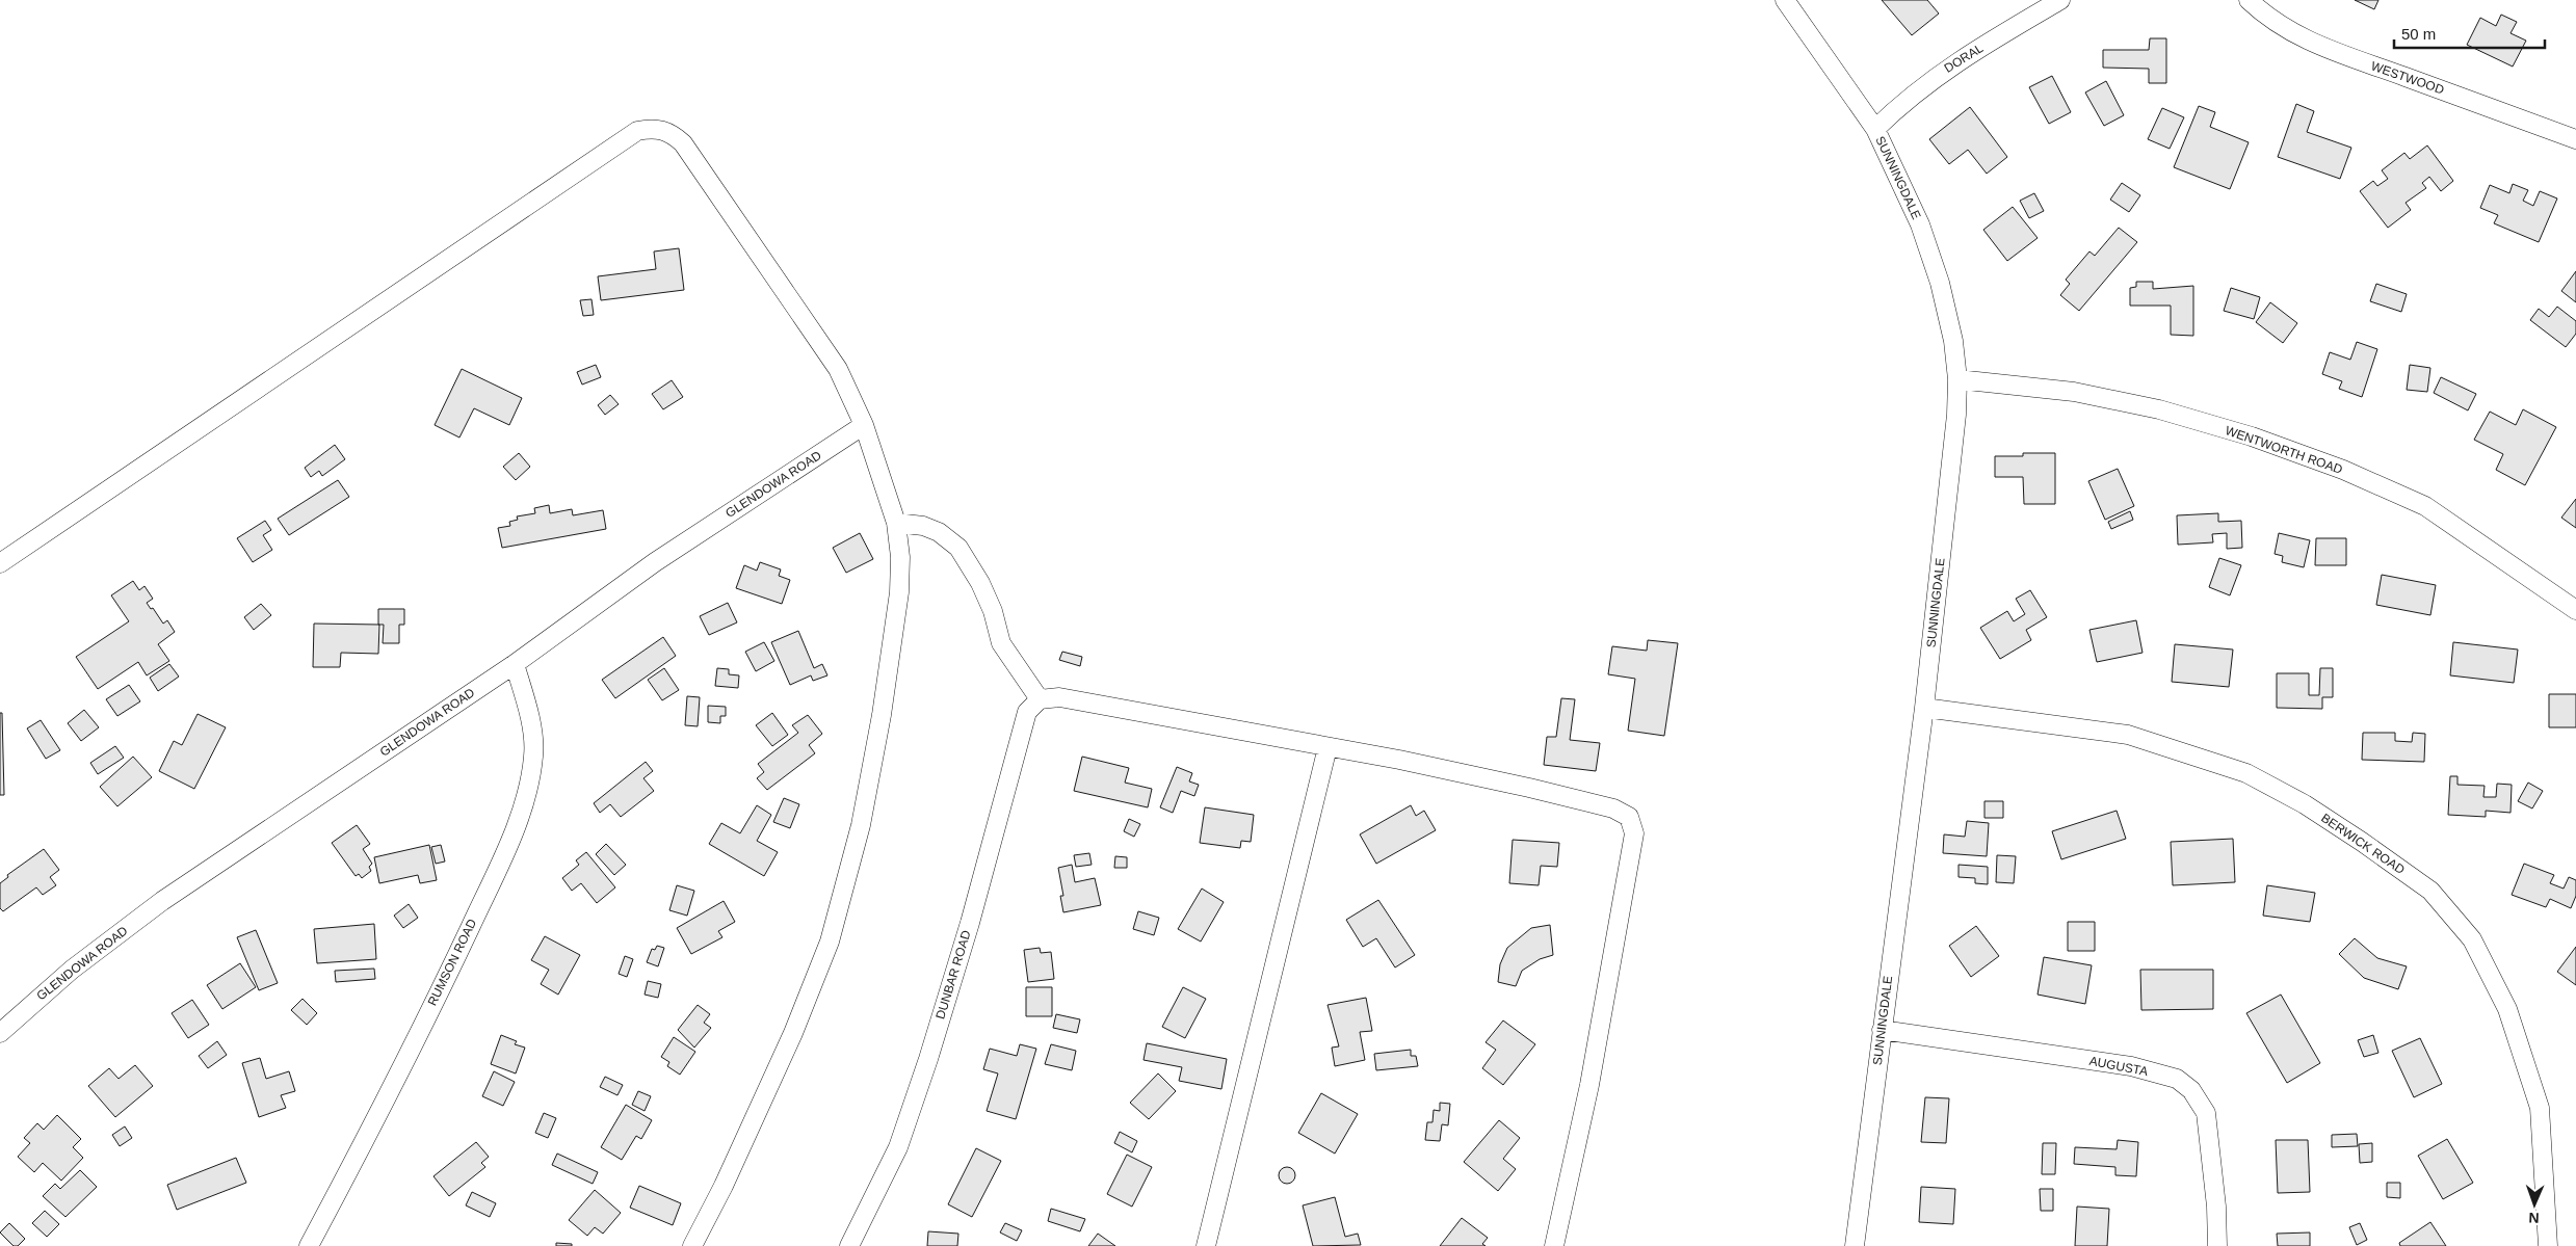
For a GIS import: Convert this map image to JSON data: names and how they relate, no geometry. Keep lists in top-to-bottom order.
{
  "streets": {
    "street": [
      "DORAL",
      "WESTWOOD",
      "SUNNINGDALE",
      "WENTWORTH ROAD",
      "GLENDOWA ROAD",
      "BERWICK ROAD",
      "RUMSON ROAD",
      "DUNBAR ROAD",
      "AUGUSTA"
    ]
  },
  "crossings": [
    ["DORAL", "SUNNINGDALE"],
    ["SUNNINGDALE", "WENTWORTH ROAD"],
    ["SUNNINGDALE", "BERWICK ROAD"],
    ["SUNNINGDALE", "AUGUSTA"],
    ["GLENDOWA ROAD", "RUMSON ROAD"]
  ],
  "scale_bar": "50 m",
  "north": "bottom"
}
